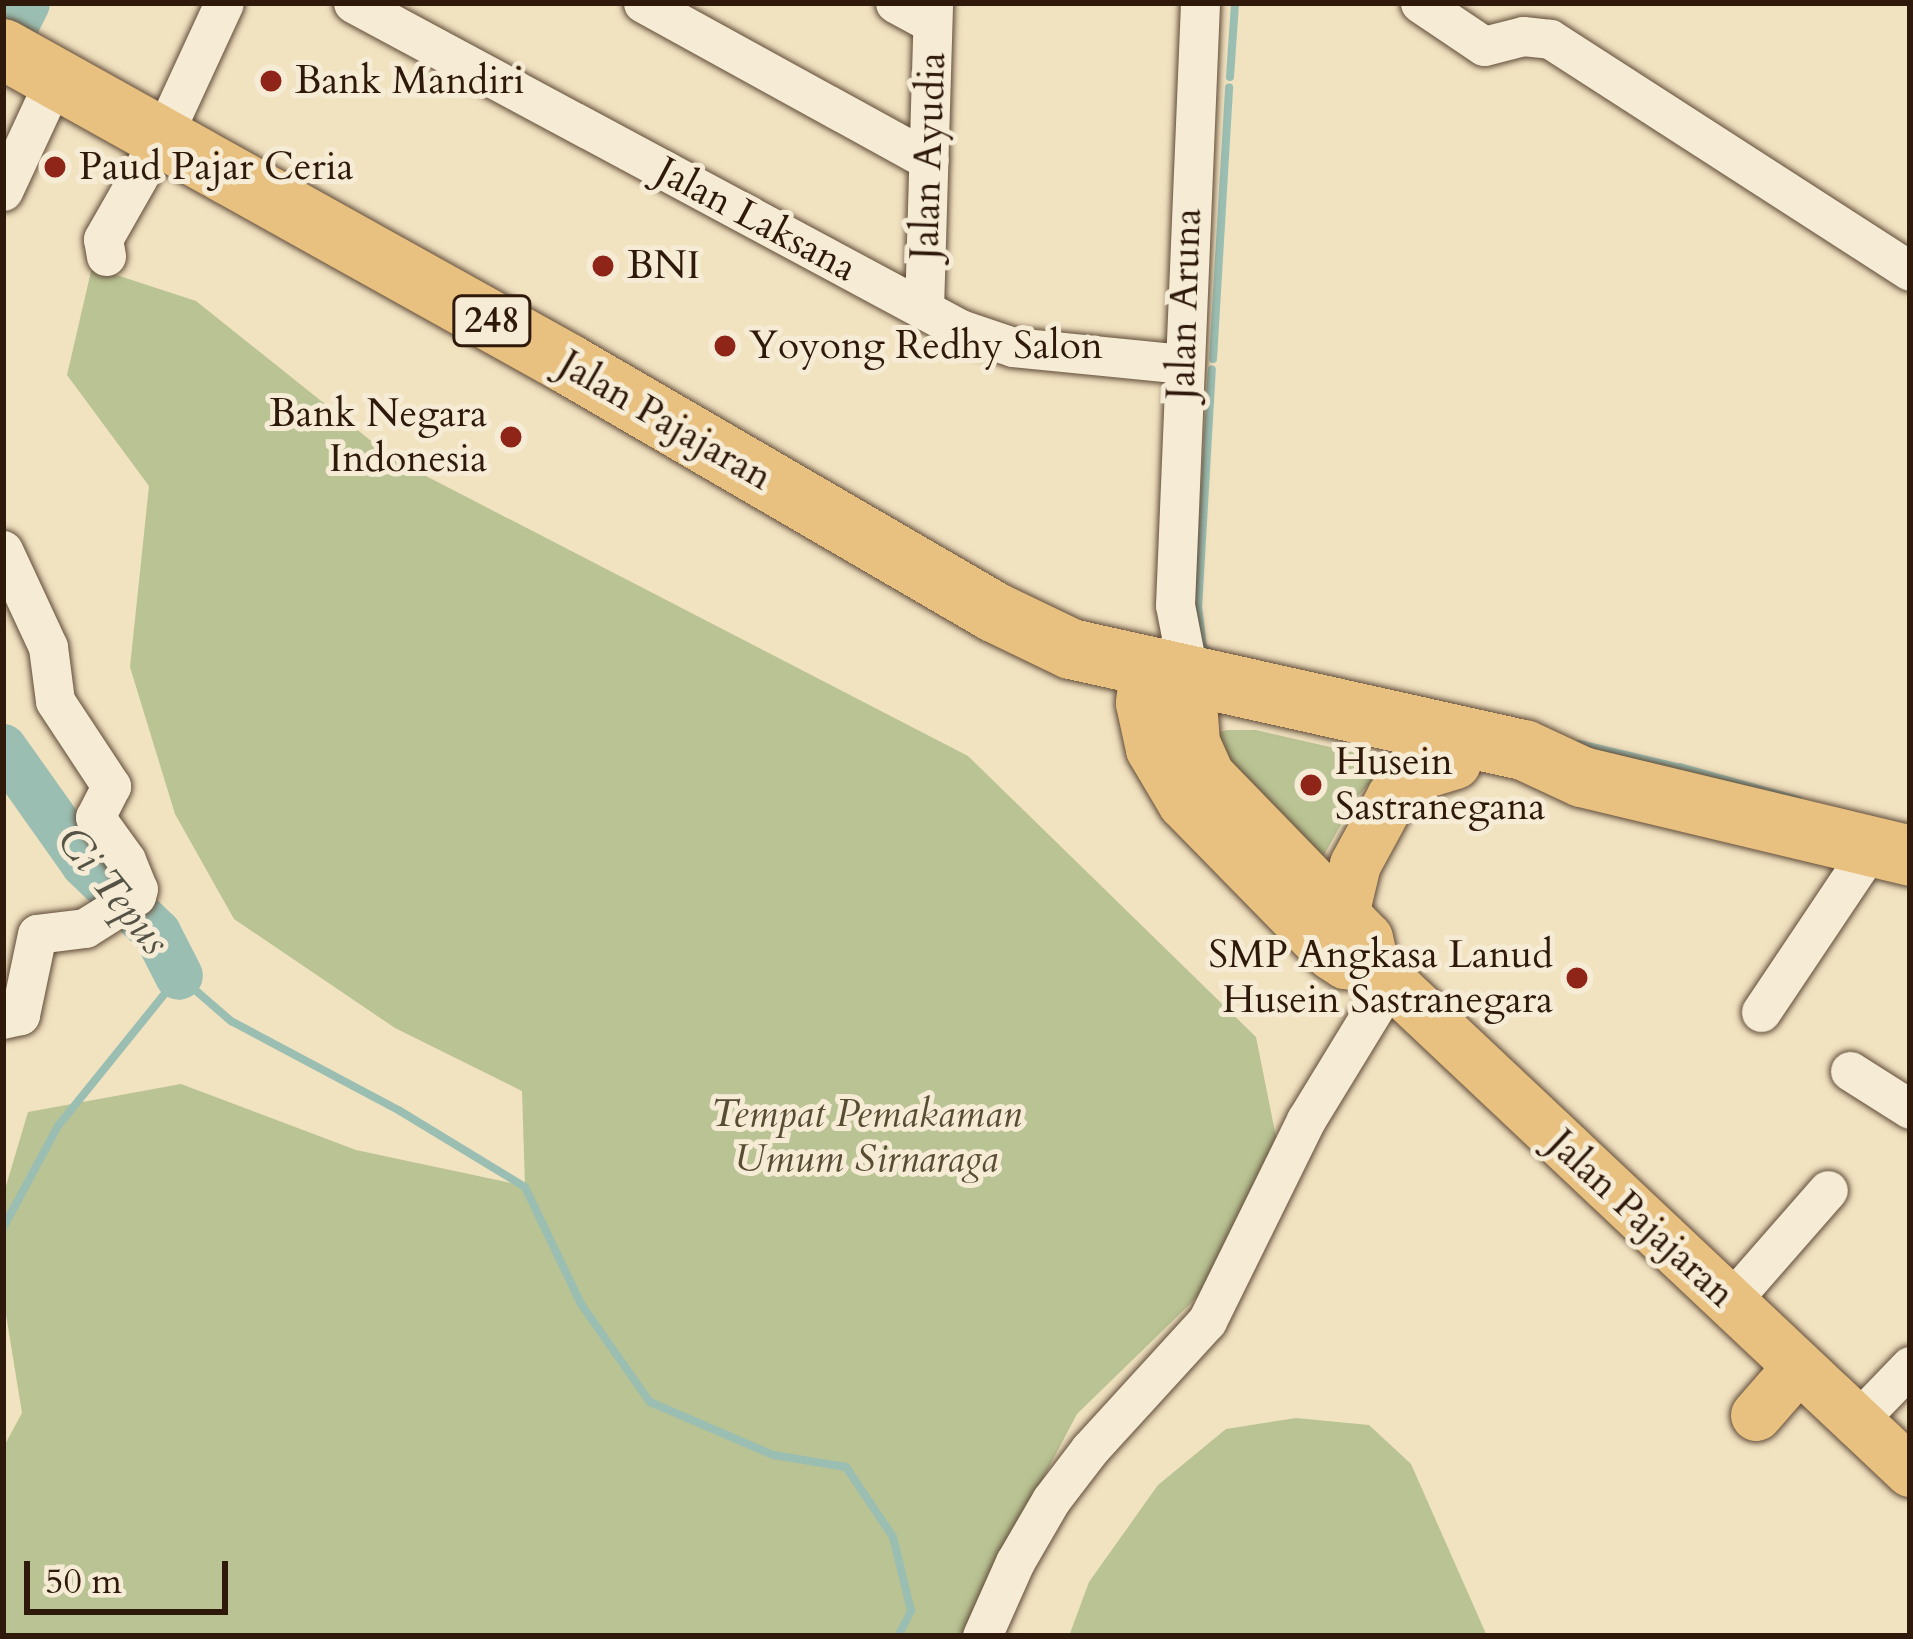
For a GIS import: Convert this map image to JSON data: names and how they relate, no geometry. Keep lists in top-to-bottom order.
{
  "streets": {
    "highway": ["248", "Jalan Pajajaran"],
    "street": ["Jalan Ayudia", "Jalan Laksana", "Jalan Aruna"]
  },
  "crossings": [
    ["Jalan Ayudia", "Jalan Laksana"],
    ["Jalan Laksana", "Jalan Aruna"],
    ["Jalan Aruna", "Jalan Pajajaran"]
  ],
  "water": ["Ci Tepus"],
  "parks": ["Tempat Pemakaman Umum Sirnaraga"],
  "places": [
    "Bank Mandiri",
    "Paud Pajar Ceria",
    "BNI",
    "Yoyong Redhy Salon",
    "Bank Negara Indonesia",
    "Husein Sastranegana",
    "SMP Angkasa Lanud Husein Sastranegara"
  ],
  "scale_bar": "50 m"
}
